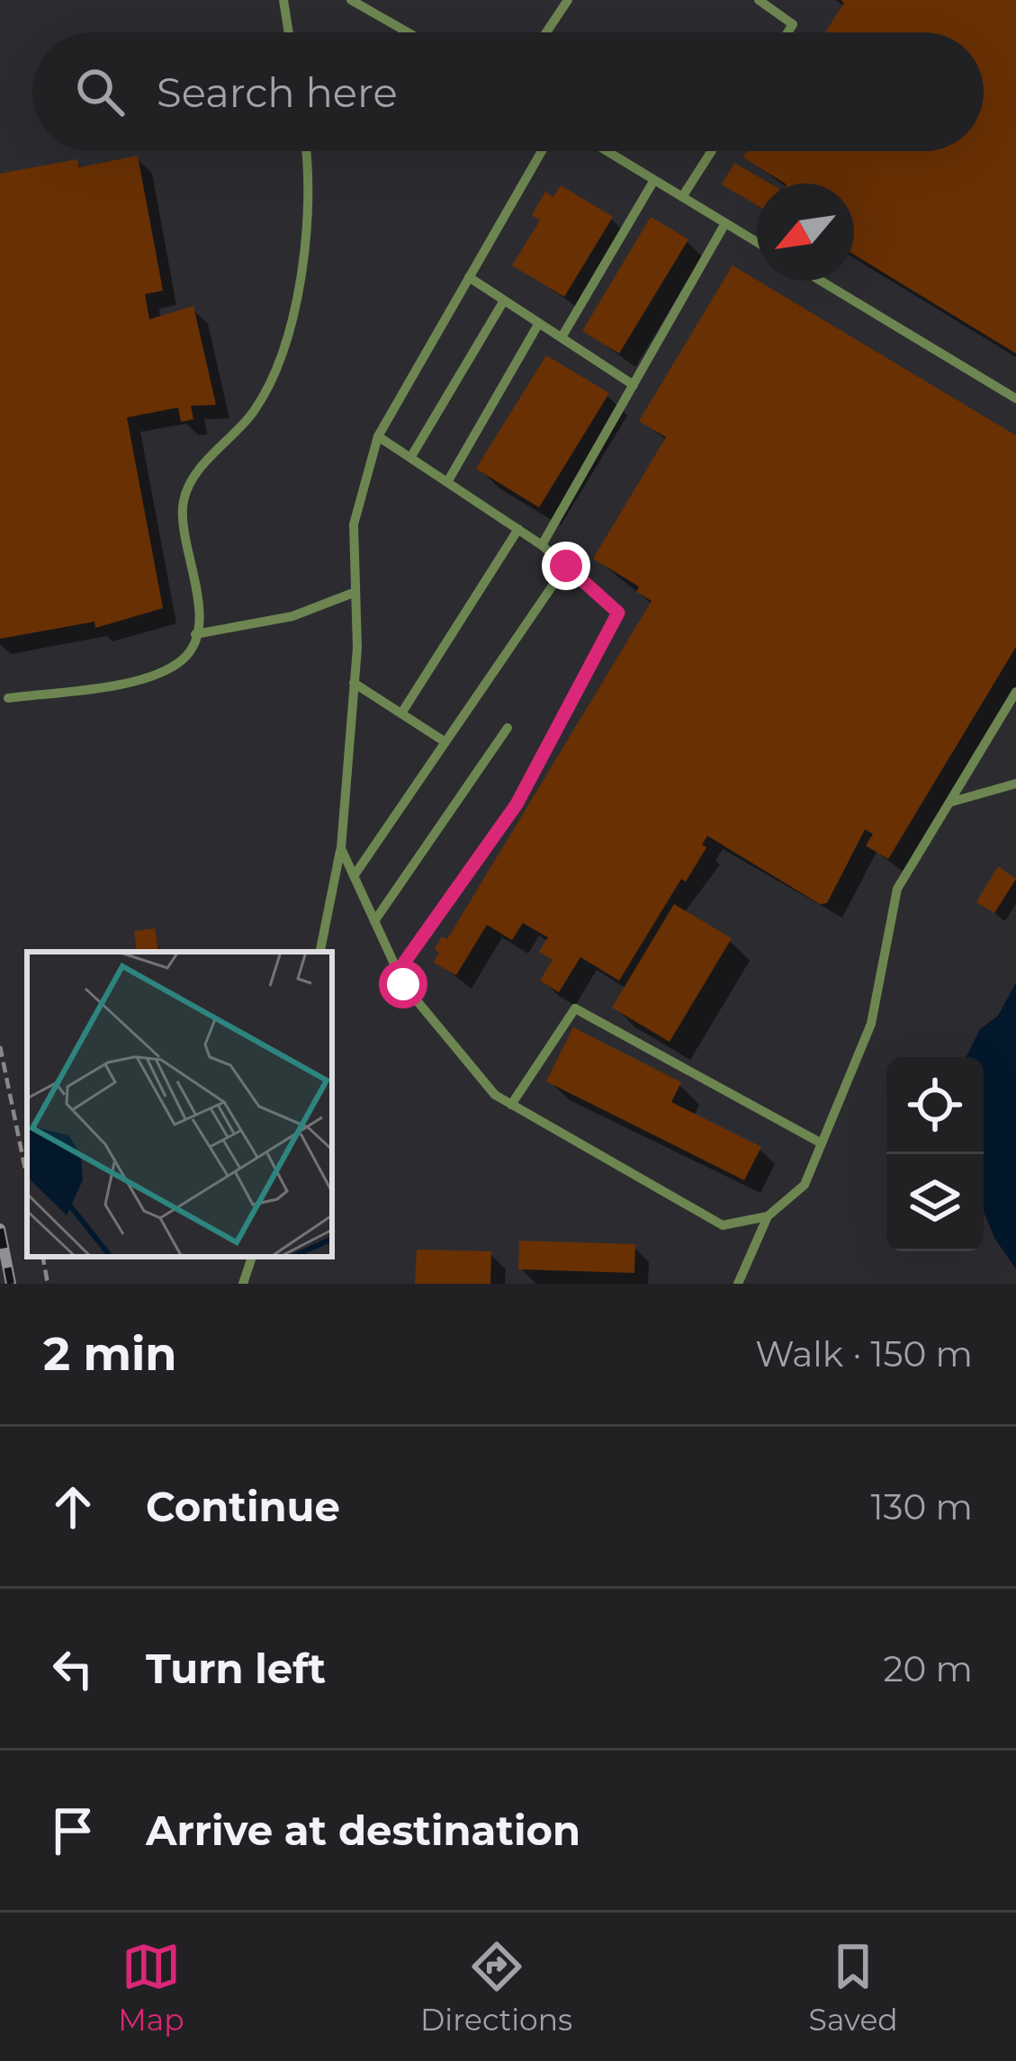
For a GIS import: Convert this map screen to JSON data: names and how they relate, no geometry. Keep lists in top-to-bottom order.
{
  "north": "bottom left",
  "page": {
    "search": "Search here",
    "heading": ["2 min", "Walk · 150 m"],
    "list": [
      ["Continue", "130 m"],
      ["Turn left", "20 m"],
      "Arrive at destination"
    ],
    "nav": ["Map", "Directions", "Saved"]
  }
}
